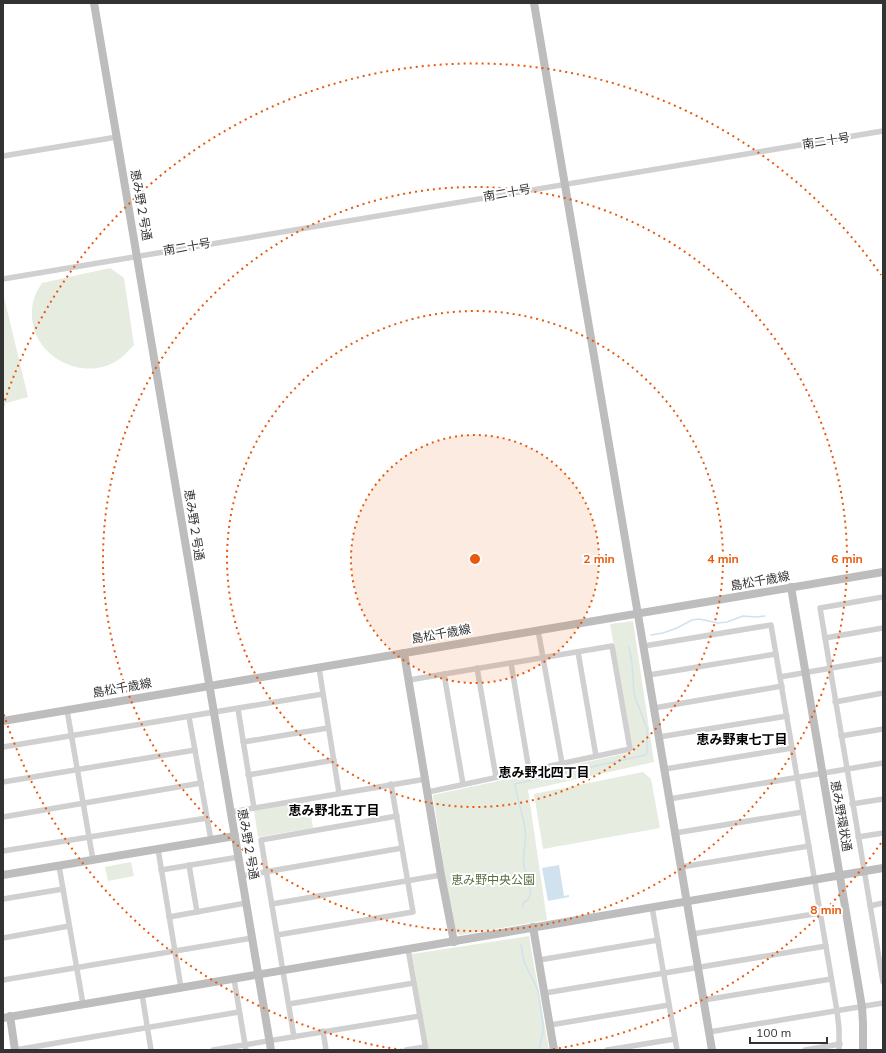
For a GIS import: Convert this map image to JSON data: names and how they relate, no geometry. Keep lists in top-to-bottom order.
{
  "streets": {
    "street": [
      "南二十号",
      "恵み野２号通",
      "島松千歳線",
      "恵み野環状通"
    ]
  },
  "crossings": [
    ["南二十号", "恵み野２号通"],
    ["恵み野２号通", "島松千歳線"],
    ["島松千歳線", "恵み野環状通"]
  ],
  "districts": ["恵み野東七丁目", "恵み野北四丁目", "恵み野北五丁目"],
  "parks": ["恵み野中央公園"],
  "scale_bar": "100 m",
  "rings": [
    "2 min",
    "4 min",
    "6 min",
    "8 min"
  ]
}
